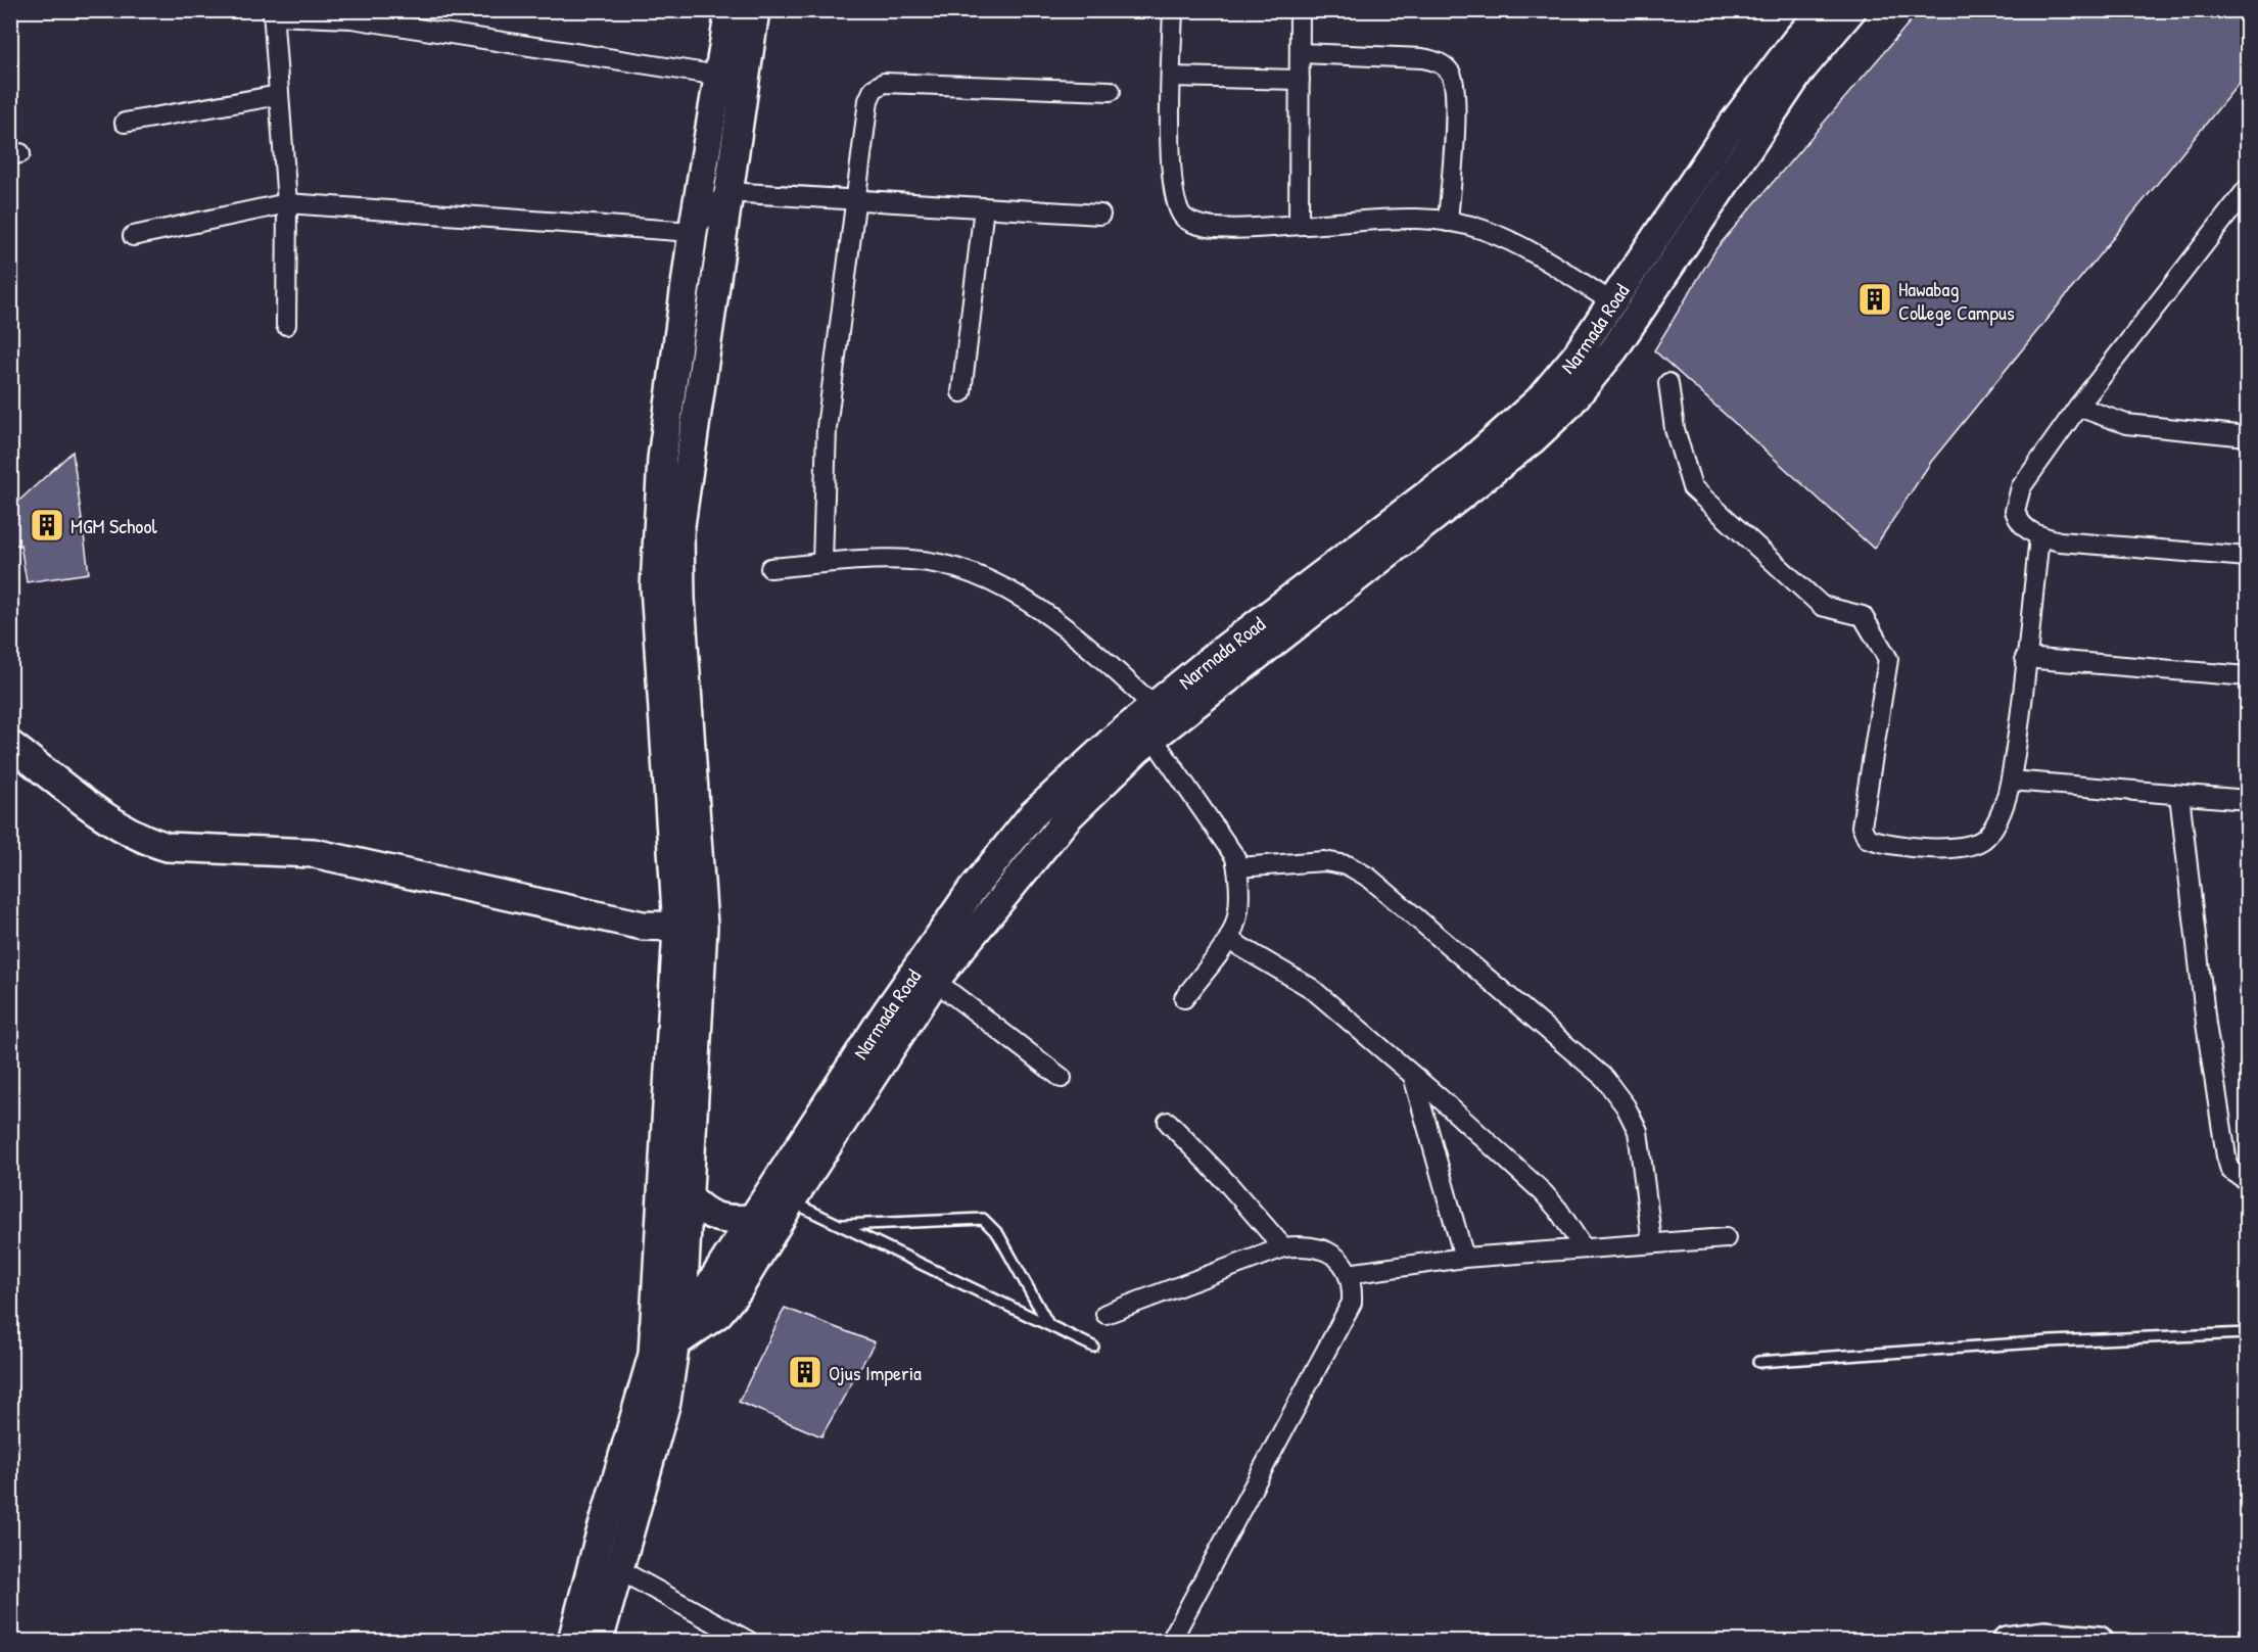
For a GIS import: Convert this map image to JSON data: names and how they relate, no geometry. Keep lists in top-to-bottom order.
{
  "streets": {
    "street": ["Narmada Road"]
  },
  "places": {
    "building": ["Hawabag College Campus", "MGM School", "Ojus Imperia"]
  }
}
